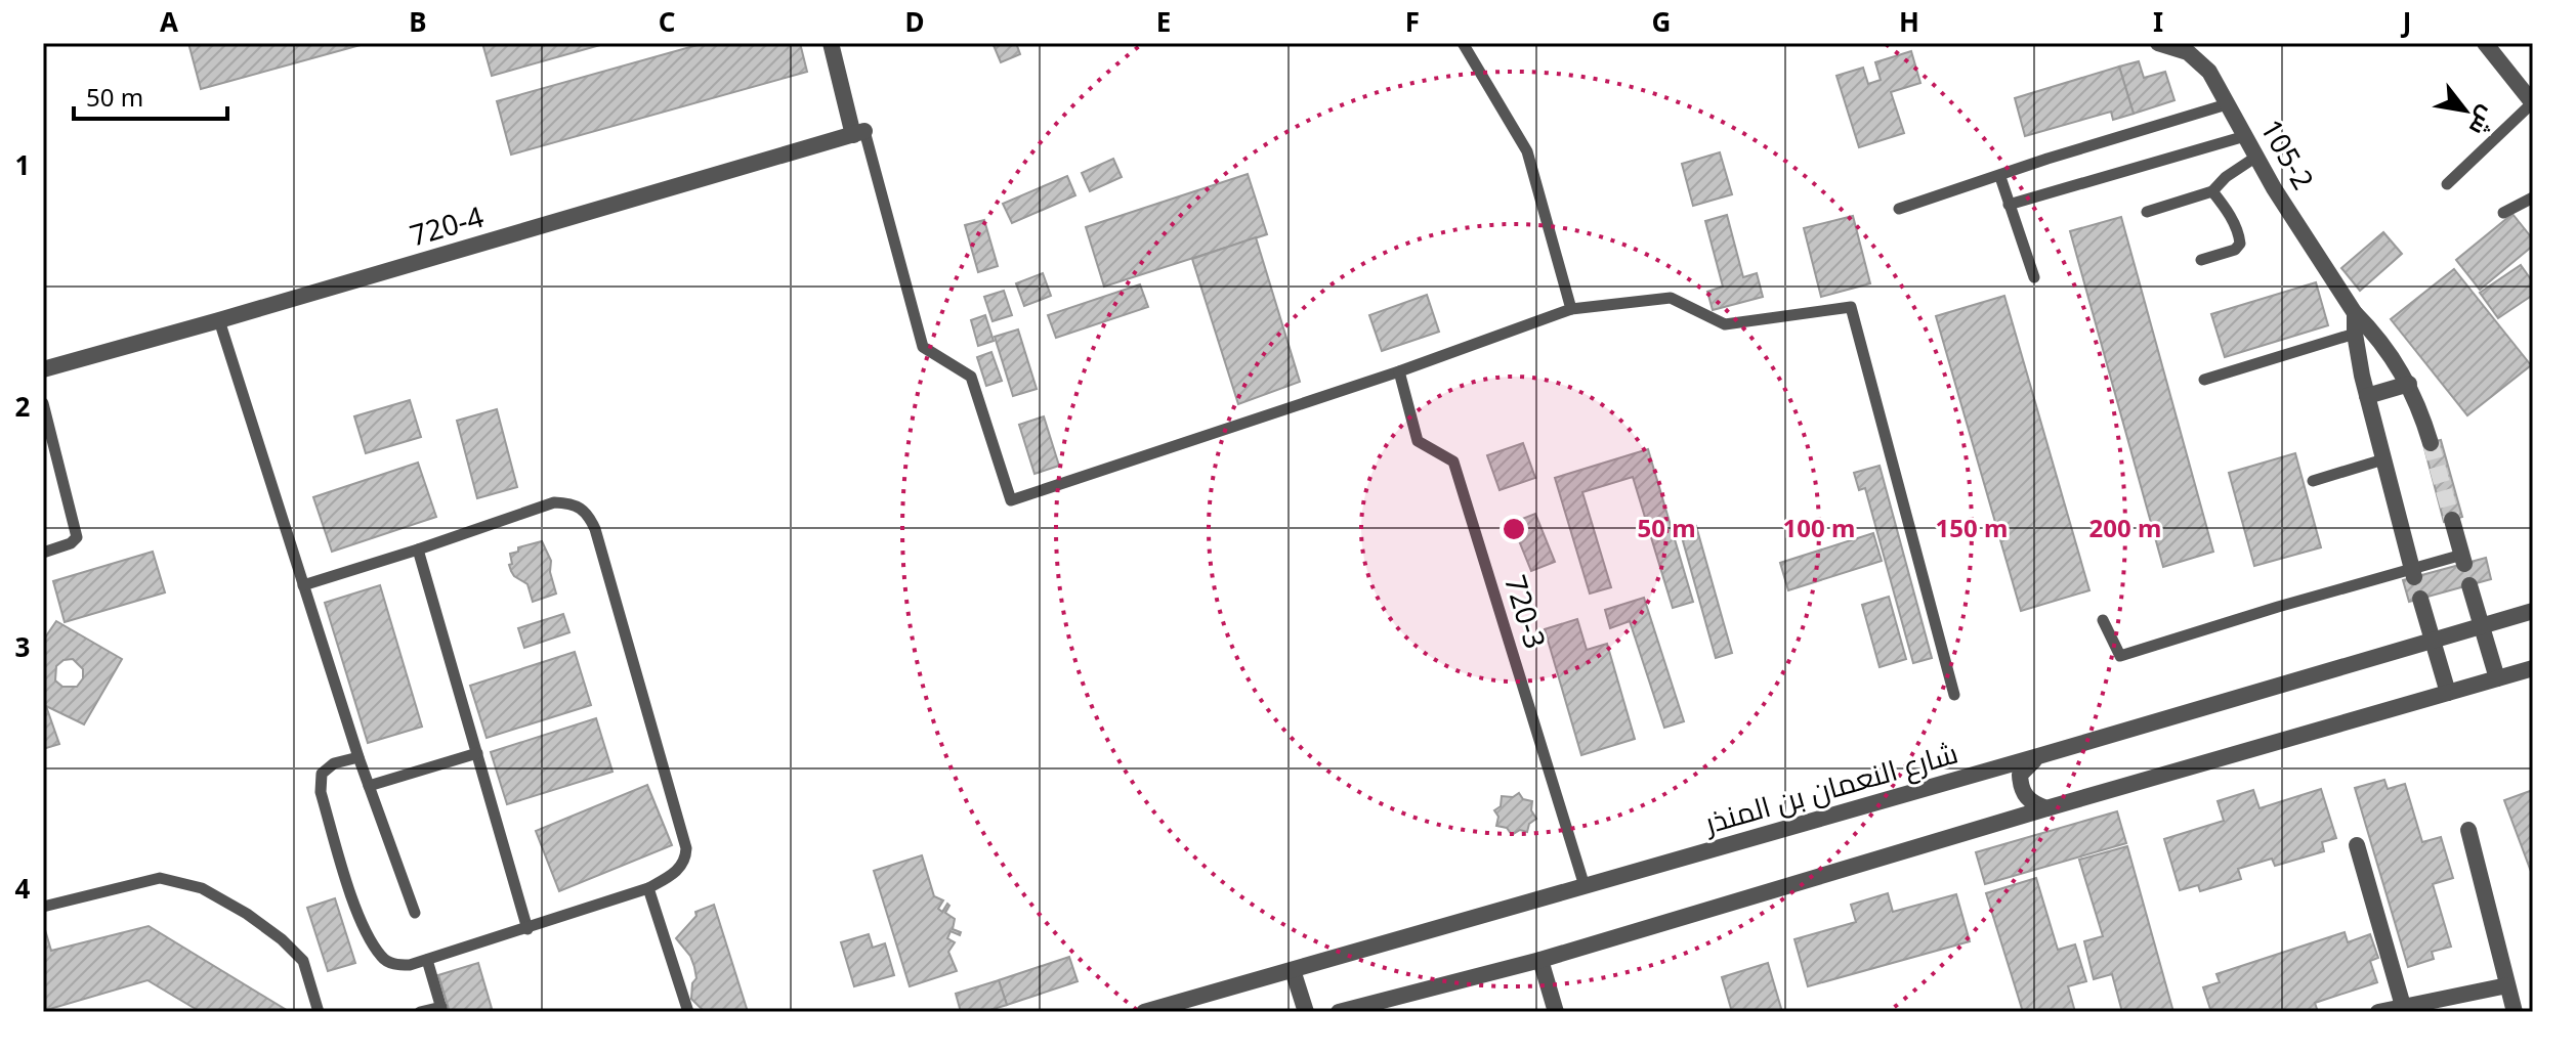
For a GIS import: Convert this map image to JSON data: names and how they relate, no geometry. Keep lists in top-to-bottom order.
{
  "streets": {
    "street": ["105-2", "720-4", "شارع النعمان بن المنذر"],
    "lane": ["720-3"]
  },
  "crossings": [
    ["720-3", "شارع النعمان بن المنذر"]
  ],
  "scale_bar": "50 m",
  "north": "bottom right",
  "grid": {
    "columns": [
      "A",
      "B",
      "C",
      "D",
      "E",
      "F",
      "G",
      "H",
      "I",
      "J"
    ],
    "rows": [
      "1",
      "2",
      "3",
      "4"
    ]
  },
  "rings": [
    "50 m",
    "100 m",
    "150 m",
    "200 m"
  ]
}
